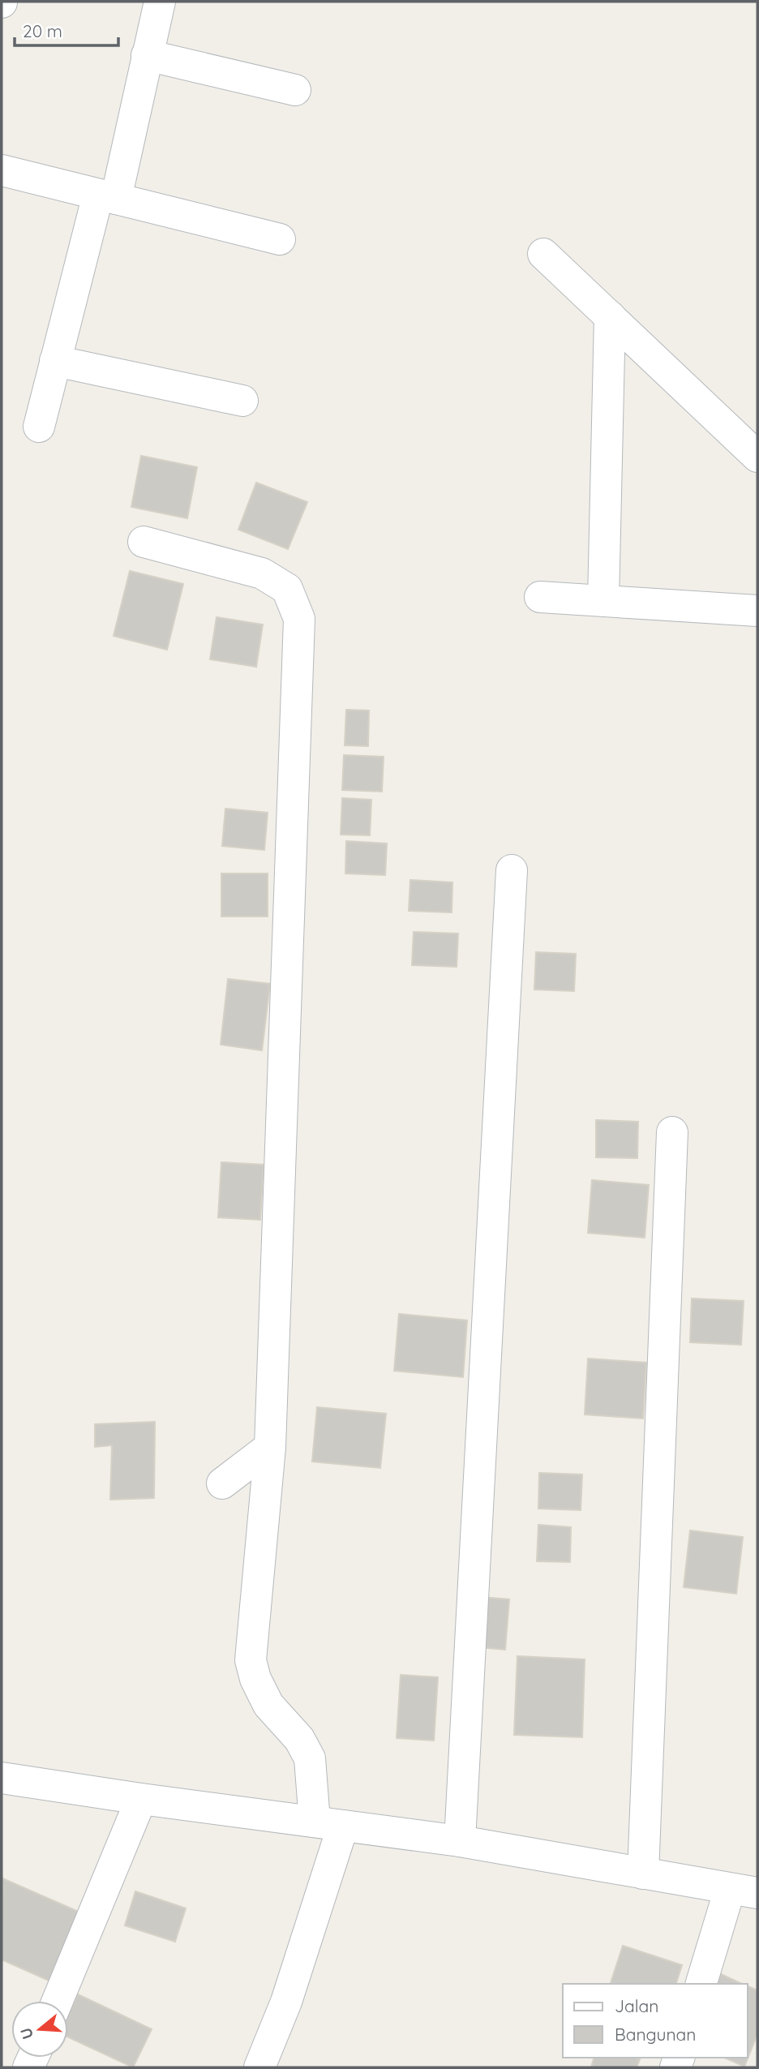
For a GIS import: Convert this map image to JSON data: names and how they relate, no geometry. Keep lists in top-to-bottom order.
{
  "legend": ["Jalan", "Bangunan"],
  "scale_bar": "20 m",
  "north": "left"
}
